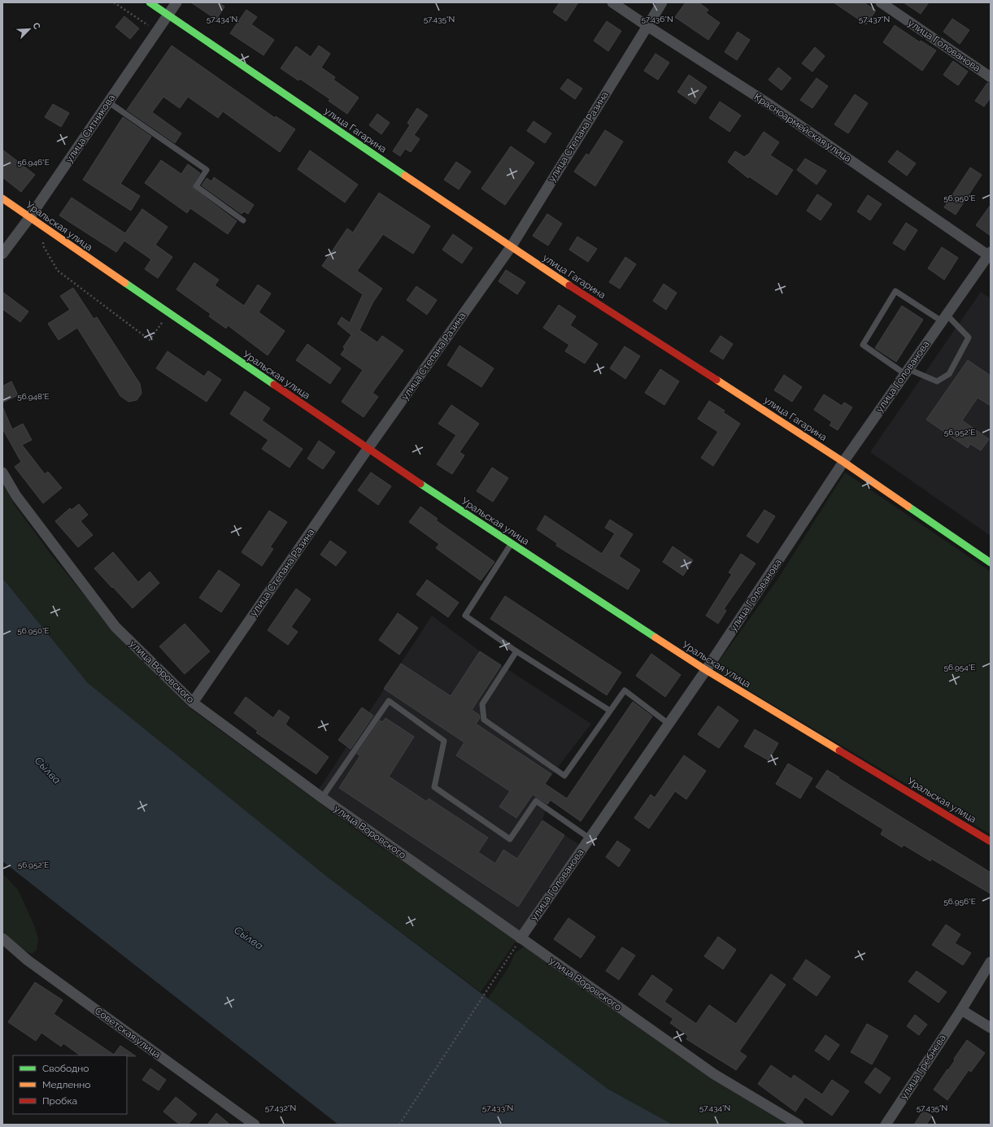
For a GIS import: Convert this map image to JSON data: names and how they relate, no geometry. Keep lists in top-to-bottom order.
{
  "streets": {
    "street": [
      "улица Голованова",
      "Красноармейская улица",
      "улица Ситникова",
      "улица Гагарина",
      "улица Степана Разина",
      "Уральская улица",
      "улица Воровского",
      "Советская улица",
      "улица Гребнева"
    ]
  },
  "crossings": [
    ["улица Голованова", "Красноармейская улица"],
    ["улица Голованова", "улица Гагарина"],
    ["улица Голованова", "Уральская улица"],
    ["улица Голованова", "улица Воровского"],
    ["Красноармейская улица", "улица Степана Разина"],
    ["улица Ситникова", "улица Гагарина"],
    ["улица Ситникова", "Уральская улица"],
    ["улица Гагарина", "улица Степана Разина"],
    ["улица Степана Разина", "Уральская улица"],
    ["улица Степана Разина", "улица Воровского"]
  ],
  "water": ["Сы́лва"],
  "legend": ["Свободно", "Медленно", "Пробка"],
  "north": "top right",
  "coordinates": [
    "57.434°N",
    "57.435°N",
    "57.436°N",
    "57.437°N",
    "56.946°E",
    "56.950°E",
    "56.948°E",
    "56.952°E",
    "56.954°E",
    "56.956°E",
    "57.432°N",
    "57.433°N"
  ]
}
